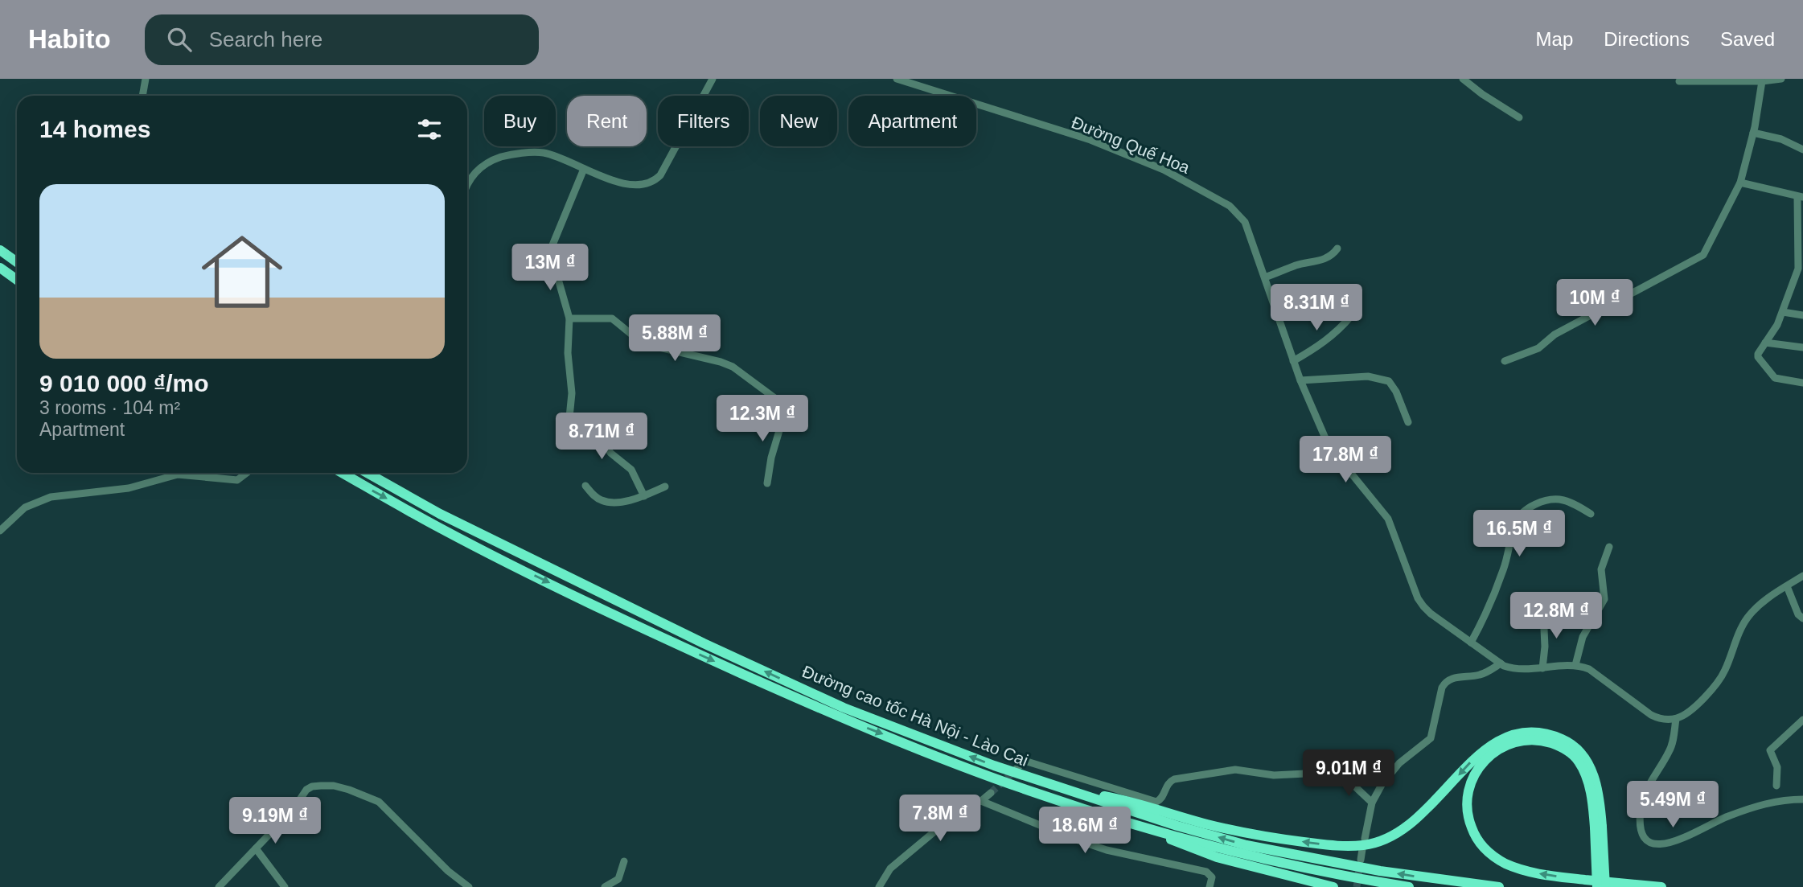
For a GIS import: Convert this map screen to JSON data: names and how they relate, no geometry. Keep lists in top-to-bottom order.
{
  "streets": {
    "highway": ["Đường cao tốc Hà Nội - Lào Cai"],
    "street": ["Đường Quế Hoa"]
  },
  "page": {
    "header": "Habito",
    "search": "Search here",
    "nav": ["Map", "Directions", "Saved"],
    "chip": [
      "Buy",
      "Rent",
      "Filters",
      "New",
      "Apartment"
    ],
    "heading": "14 homes",
    "list": [
      {
        "name": "9 010 000 ₫/mo",
        "note": "3 rooms · 104 m² · Apartment"
      }
    ],
    "price": [
      "13M ₫",
      "10M ₫",
      "8.31M ₫",
      "5.88M ₫",
      "12.3M ₫",
      "8.71M ₫",
      "17.8M ₫",
      "16.5M ₫",
      "12.8M ₫",
      "9.01M ₫",
      "5.49M ₫",
      "7.8M ₫",
      "9.19M ₫",
      "18.6M ₫"
    ]
  }
}
